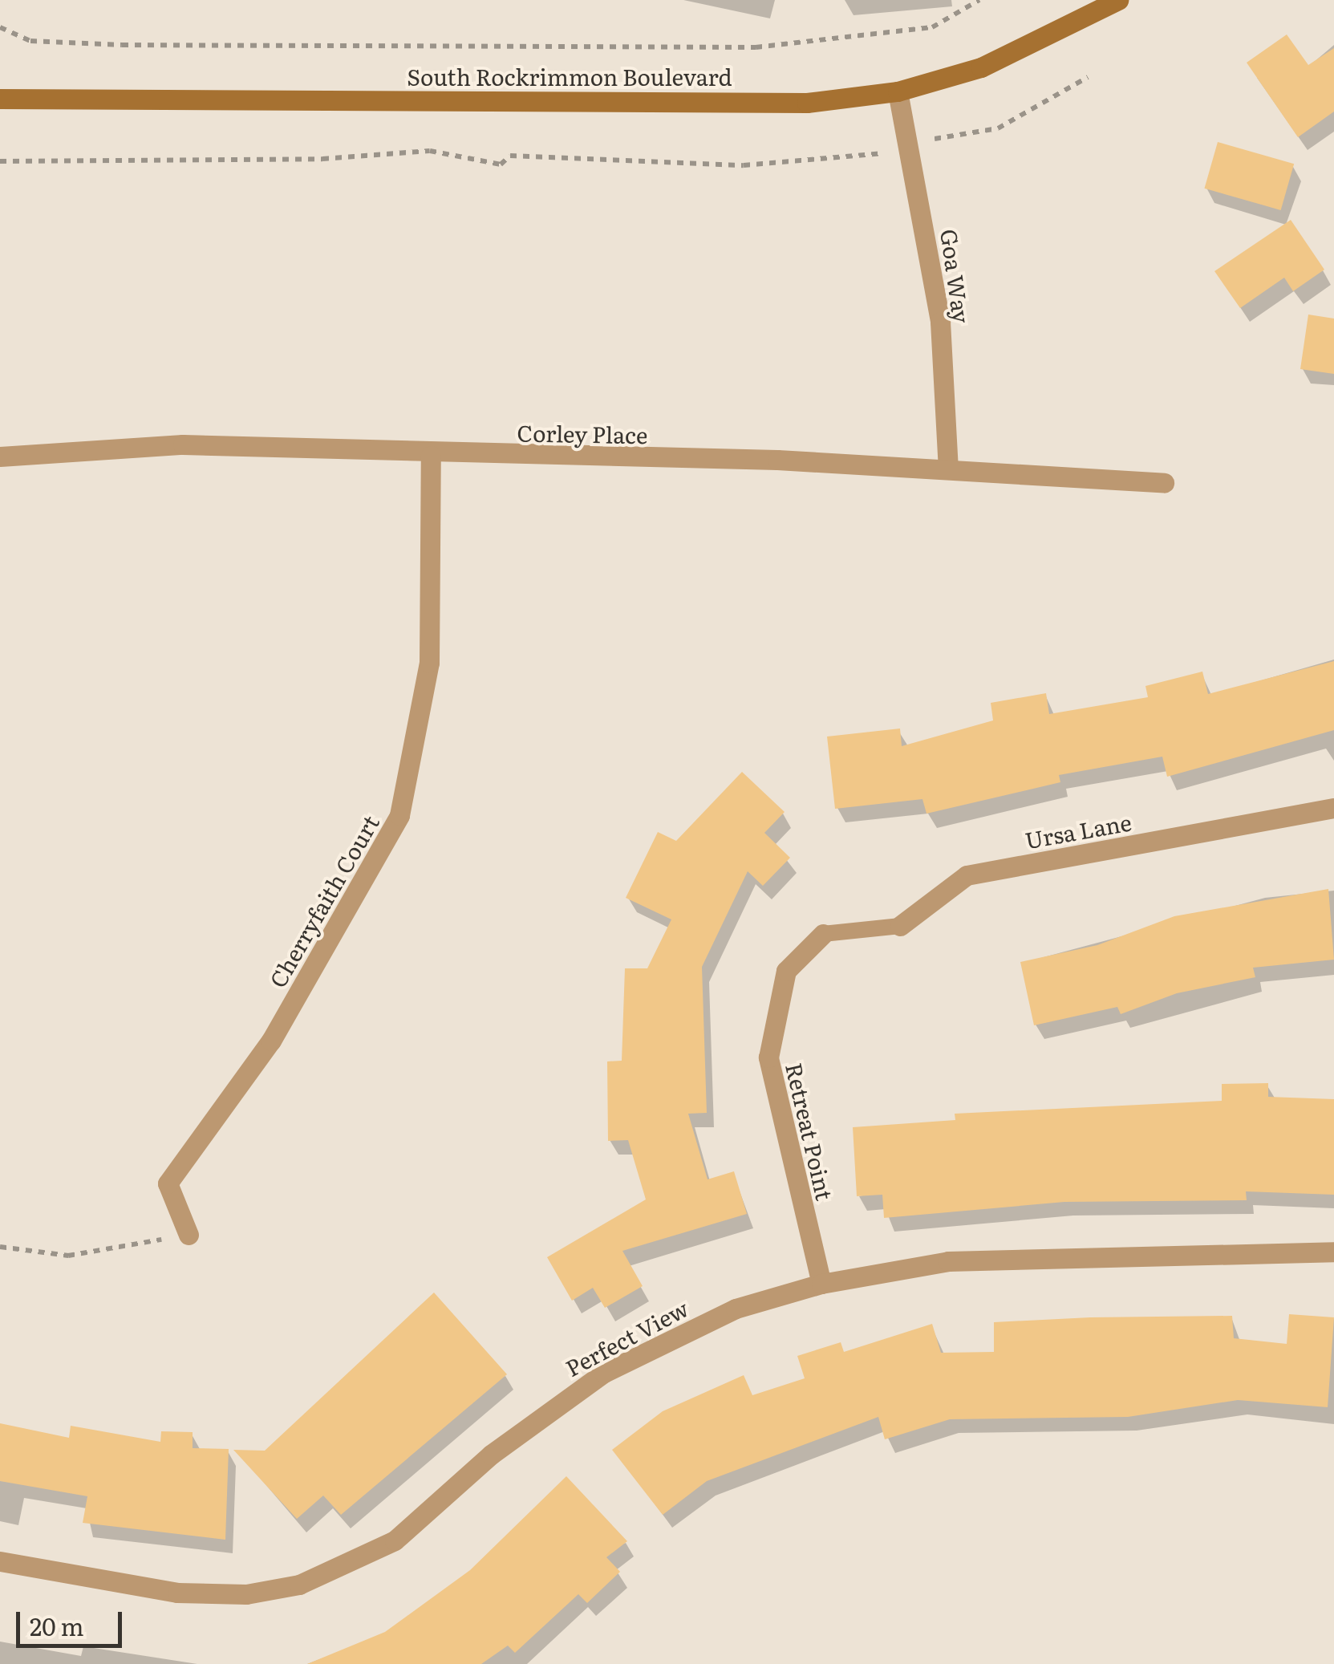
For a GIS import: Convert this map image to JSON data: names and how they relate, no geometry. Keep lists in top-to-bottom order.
{
  "streets": {
    "main road": ["South Rockrimmon Boulevard"],
    "street": [
      "Goa Way",
      "Corley Place",
      "Ursa Lane",
      "Cherryfaith Court",
      "Retreat Point",
      "Perfect View"
    ]
  },
  "crossings": [
    ["South Rockrimmon Boulevard", "Goa Way"],
    ["Goa Way", "Corley Place"],
    ["Corley Place", "Cherryfaith Court"],
    ["Ursa Lane", "Retreat Point"],
    ["Retreat Point", "Perfect View"]
  ],
  "scale_bar": "20 m"
}
